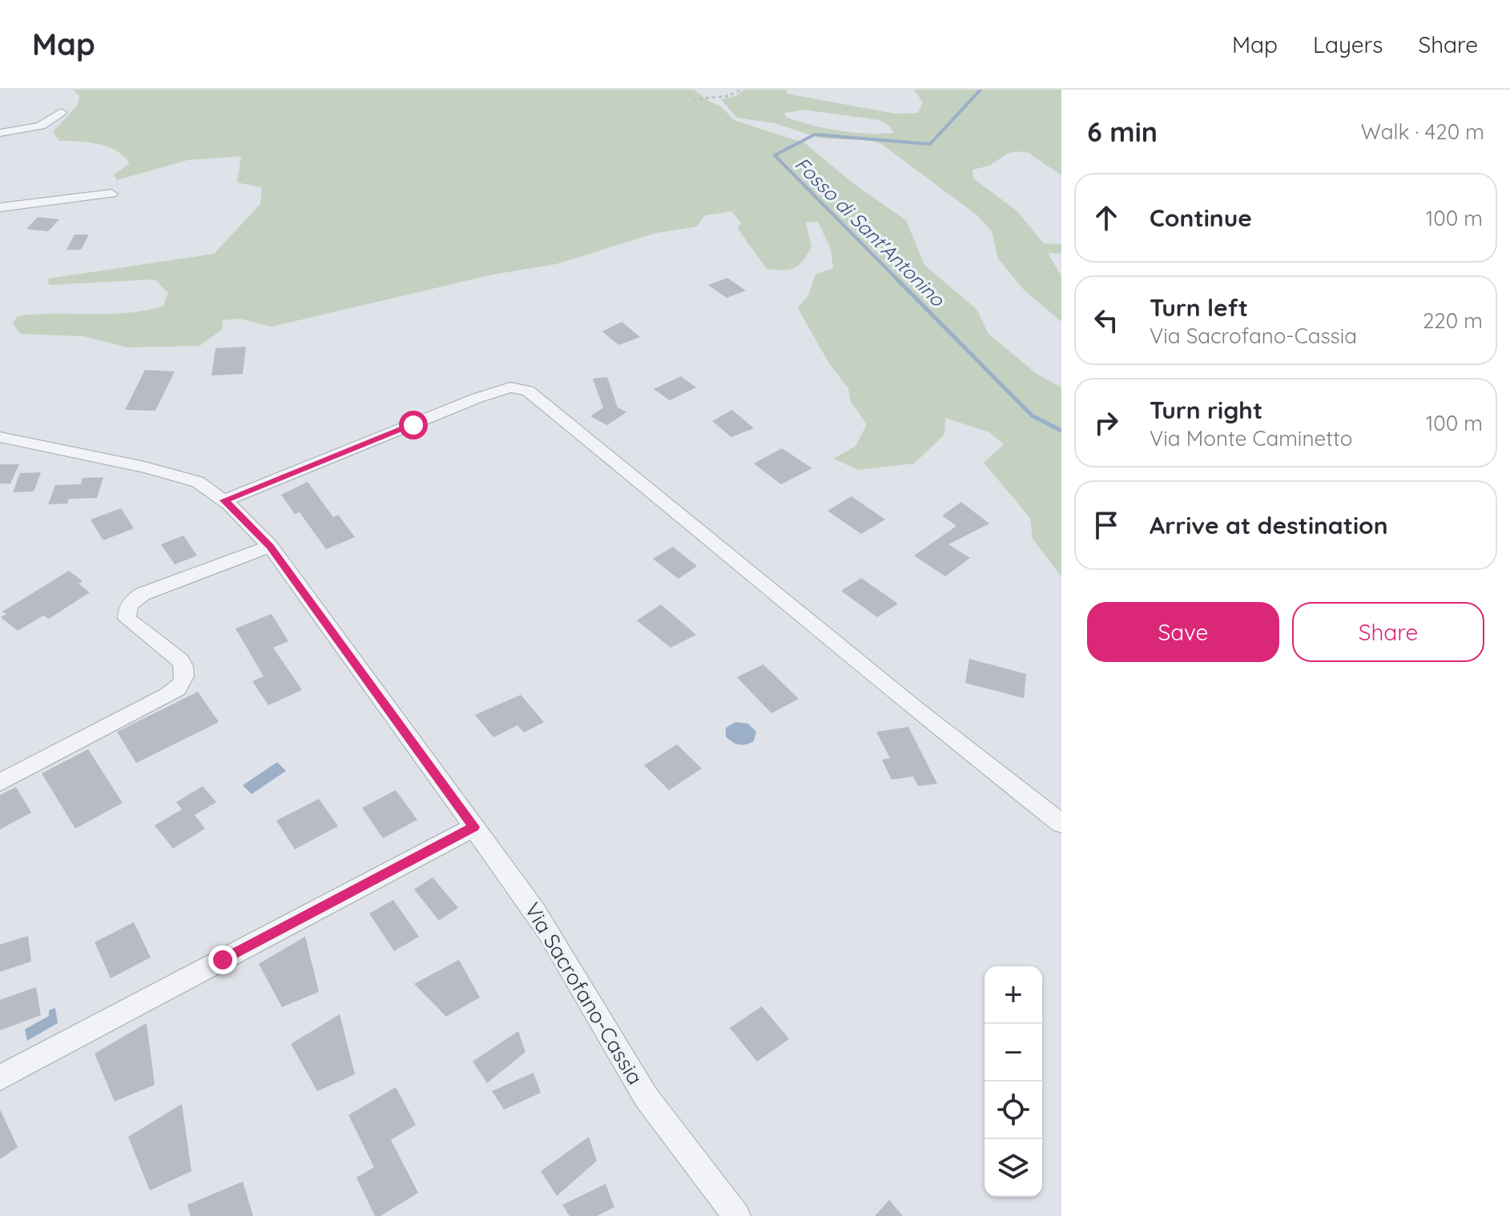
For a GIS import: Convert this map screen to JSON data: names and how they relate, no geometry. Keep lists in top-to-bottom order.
{
  "streets": {
    "street": ["Via Sacrofano-Cassia"]
  },
  "water": ["Fosso di Sant'Antonino"],
  "page": {
    "header": "Map",
    "nav": ["Map", "Layers", "Share"],
    "heading": ["6 min", "Walk · 420 m"],
    "list": [
      ["Continue", "100 m"],
      ["Turn left", "Via Sacrofano-Cassia", "220 m"],
      ["Turn right", "Via Monte Caminetto", "100 m"],
      "Arrive at destination"
    ],
    "buttons": ["Save", "Share"],
    "map_buttons": ["+", "−"]
  }
}
